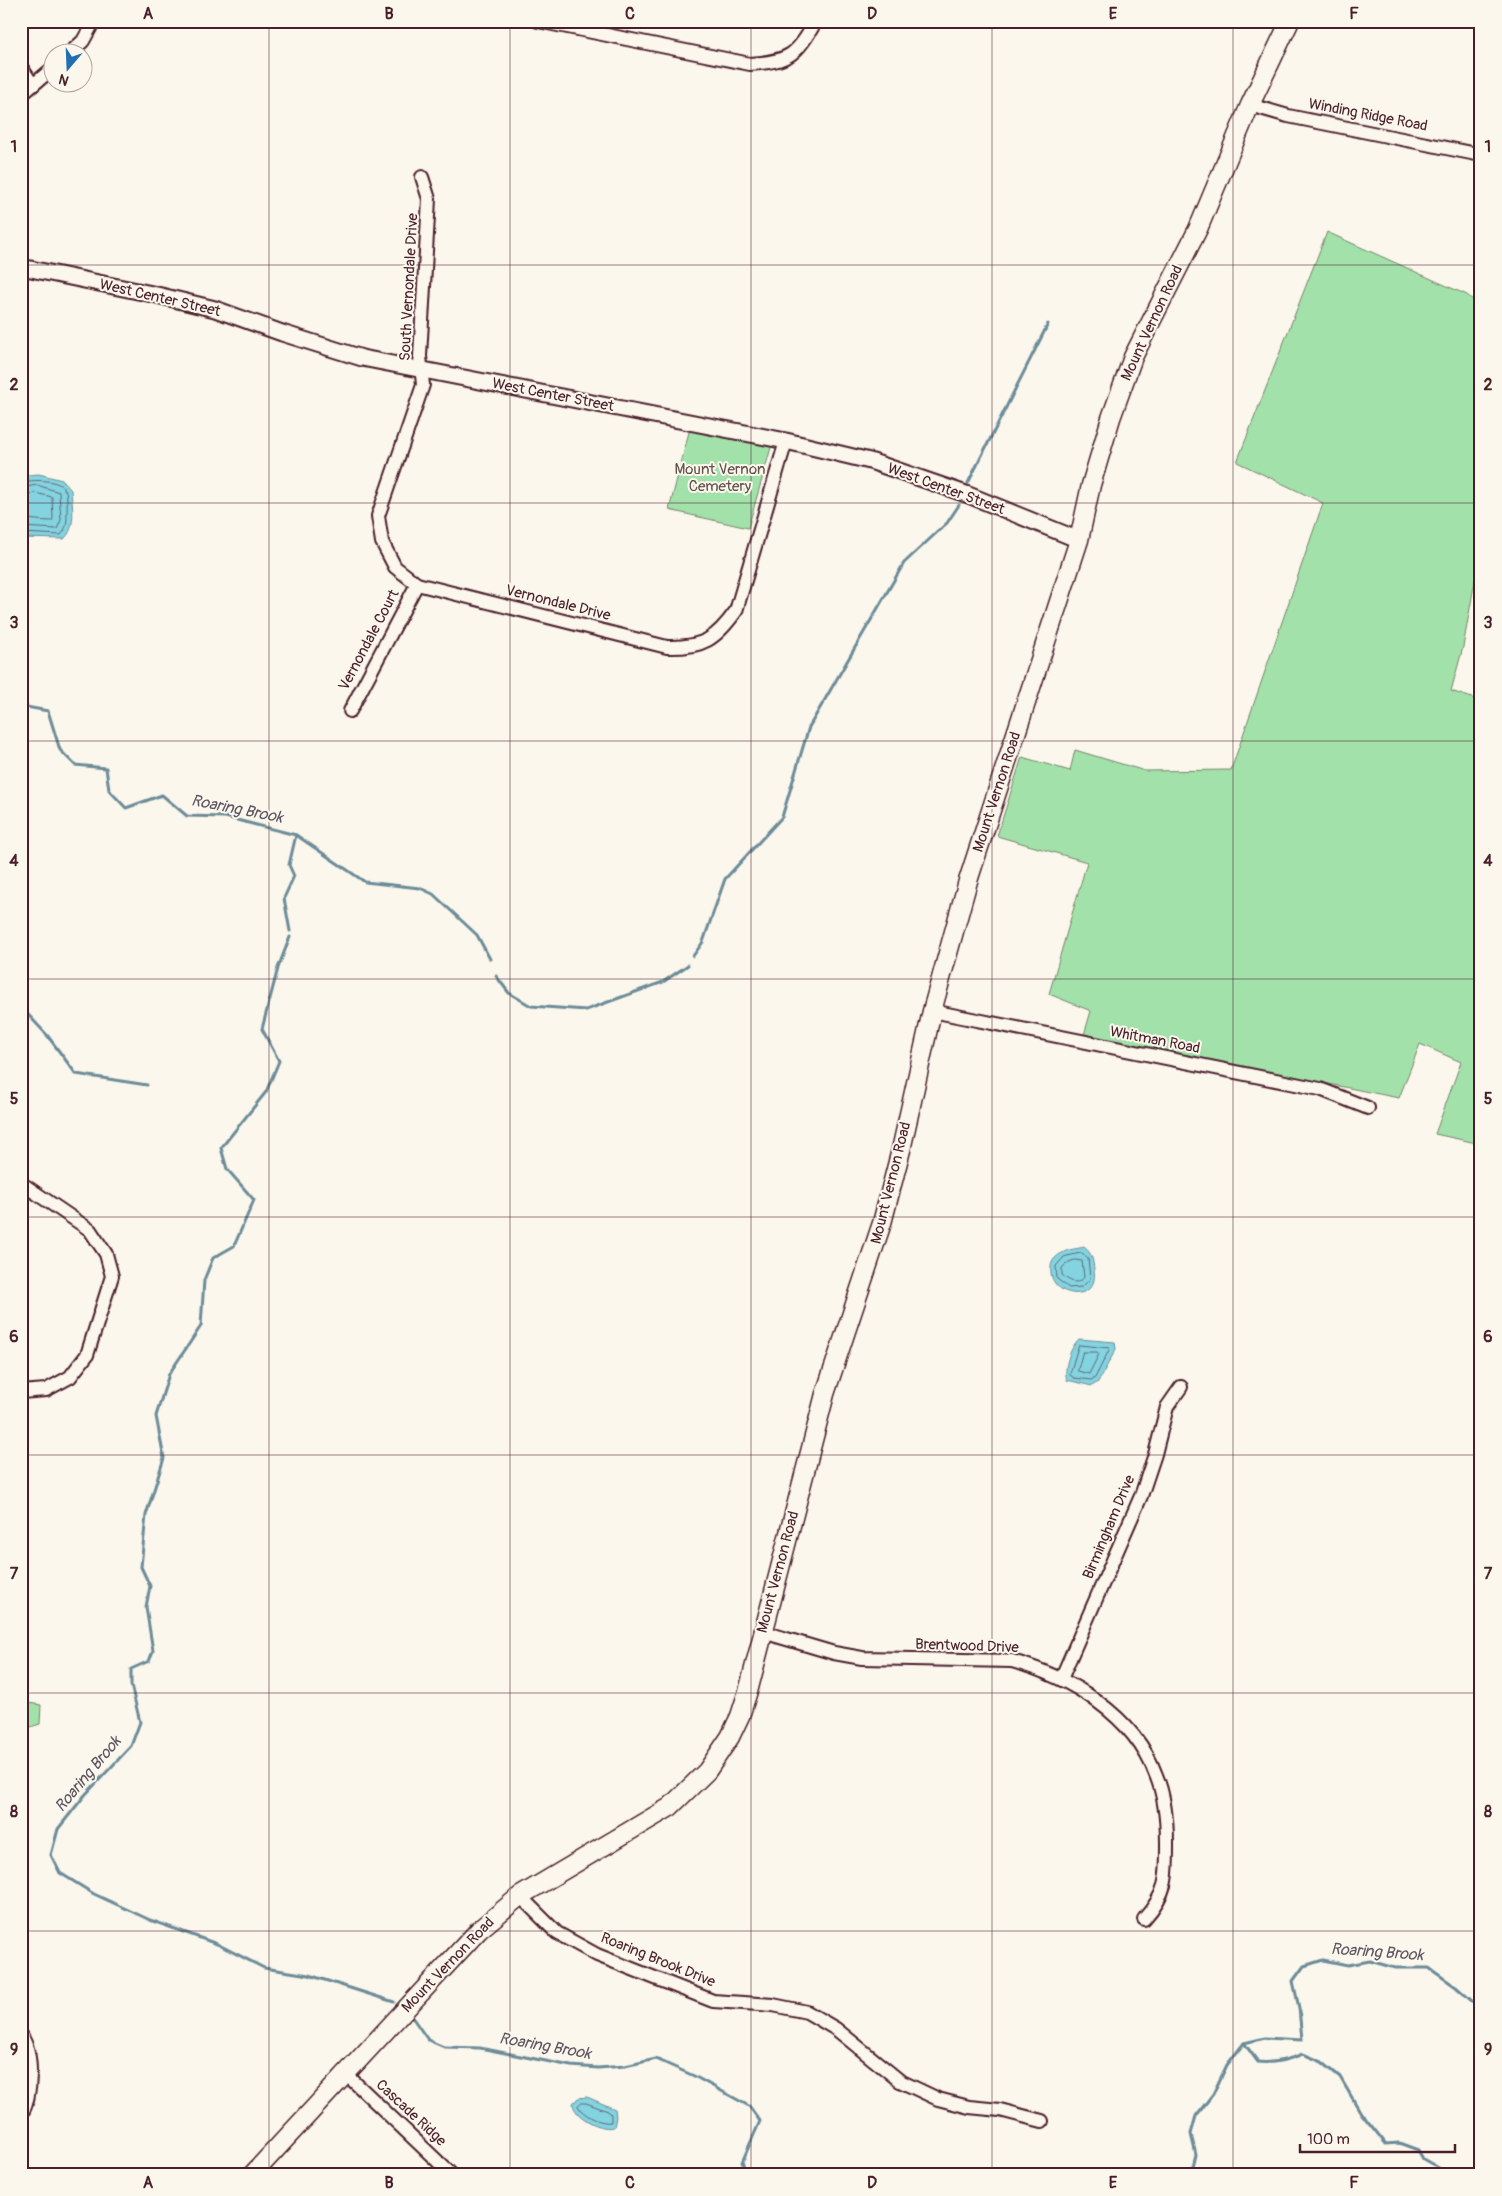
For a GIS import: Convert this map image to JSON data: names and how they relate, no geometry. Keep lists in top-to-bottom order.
{
  "streets": {
    "main road": ["Mount Vernon Road"],
    "street": [
      "Winding Ridge Road",
      "South Vernondale Drive",
      "West Center Street",
      "Vernondale Drive",
      "Vernondale Court",
      "Whitman Road",
      "Birmingham Drive",
      "Brentwood Drive",
      "Roaring Brook Drive",
      "Cascade Ridge"
    ]
  },
  "crossings": [
    ["Winding Ridge Road", "Mount Vernon Road"],
    ["South Vernondale Drive", "West Center Street"],
    ["South Vernondale Drive", "Vernondale Drive"],
    ["West Center Street", "Mount Vernon Road"],
    ["West Center Street", "Vernondale Drive"],
    ["Mount Vernon Road", "Whitman Road"],
    ["Mount Vernon Road", "Brentwood Drive"],
    ["Mount Vernon Road", "Roaring Brook Drive"],
    ["Mount Vernon Road", "Cascade Ridge"],
    ["Vernondale Drive", "Vernondale Court"],
    ["Birmingham Drive", "Brentwood Drive"]
  ],
  "water": ["Roaring Brook"],
  "parks": ["Mount Vernon Cemetery"],
  "scale_bar": "100 m",
  "north": "bottom",
  "grid": {
    "columns": [
      "A",
      "B",
      "C",
      "D",
      "E",
      "F"
    ],
    "rows": [
      "1",
      "2",
      "3",
      "4",
      "5",
      "6",
      "7",
      "8",
      "9"
    ]
  }
}
